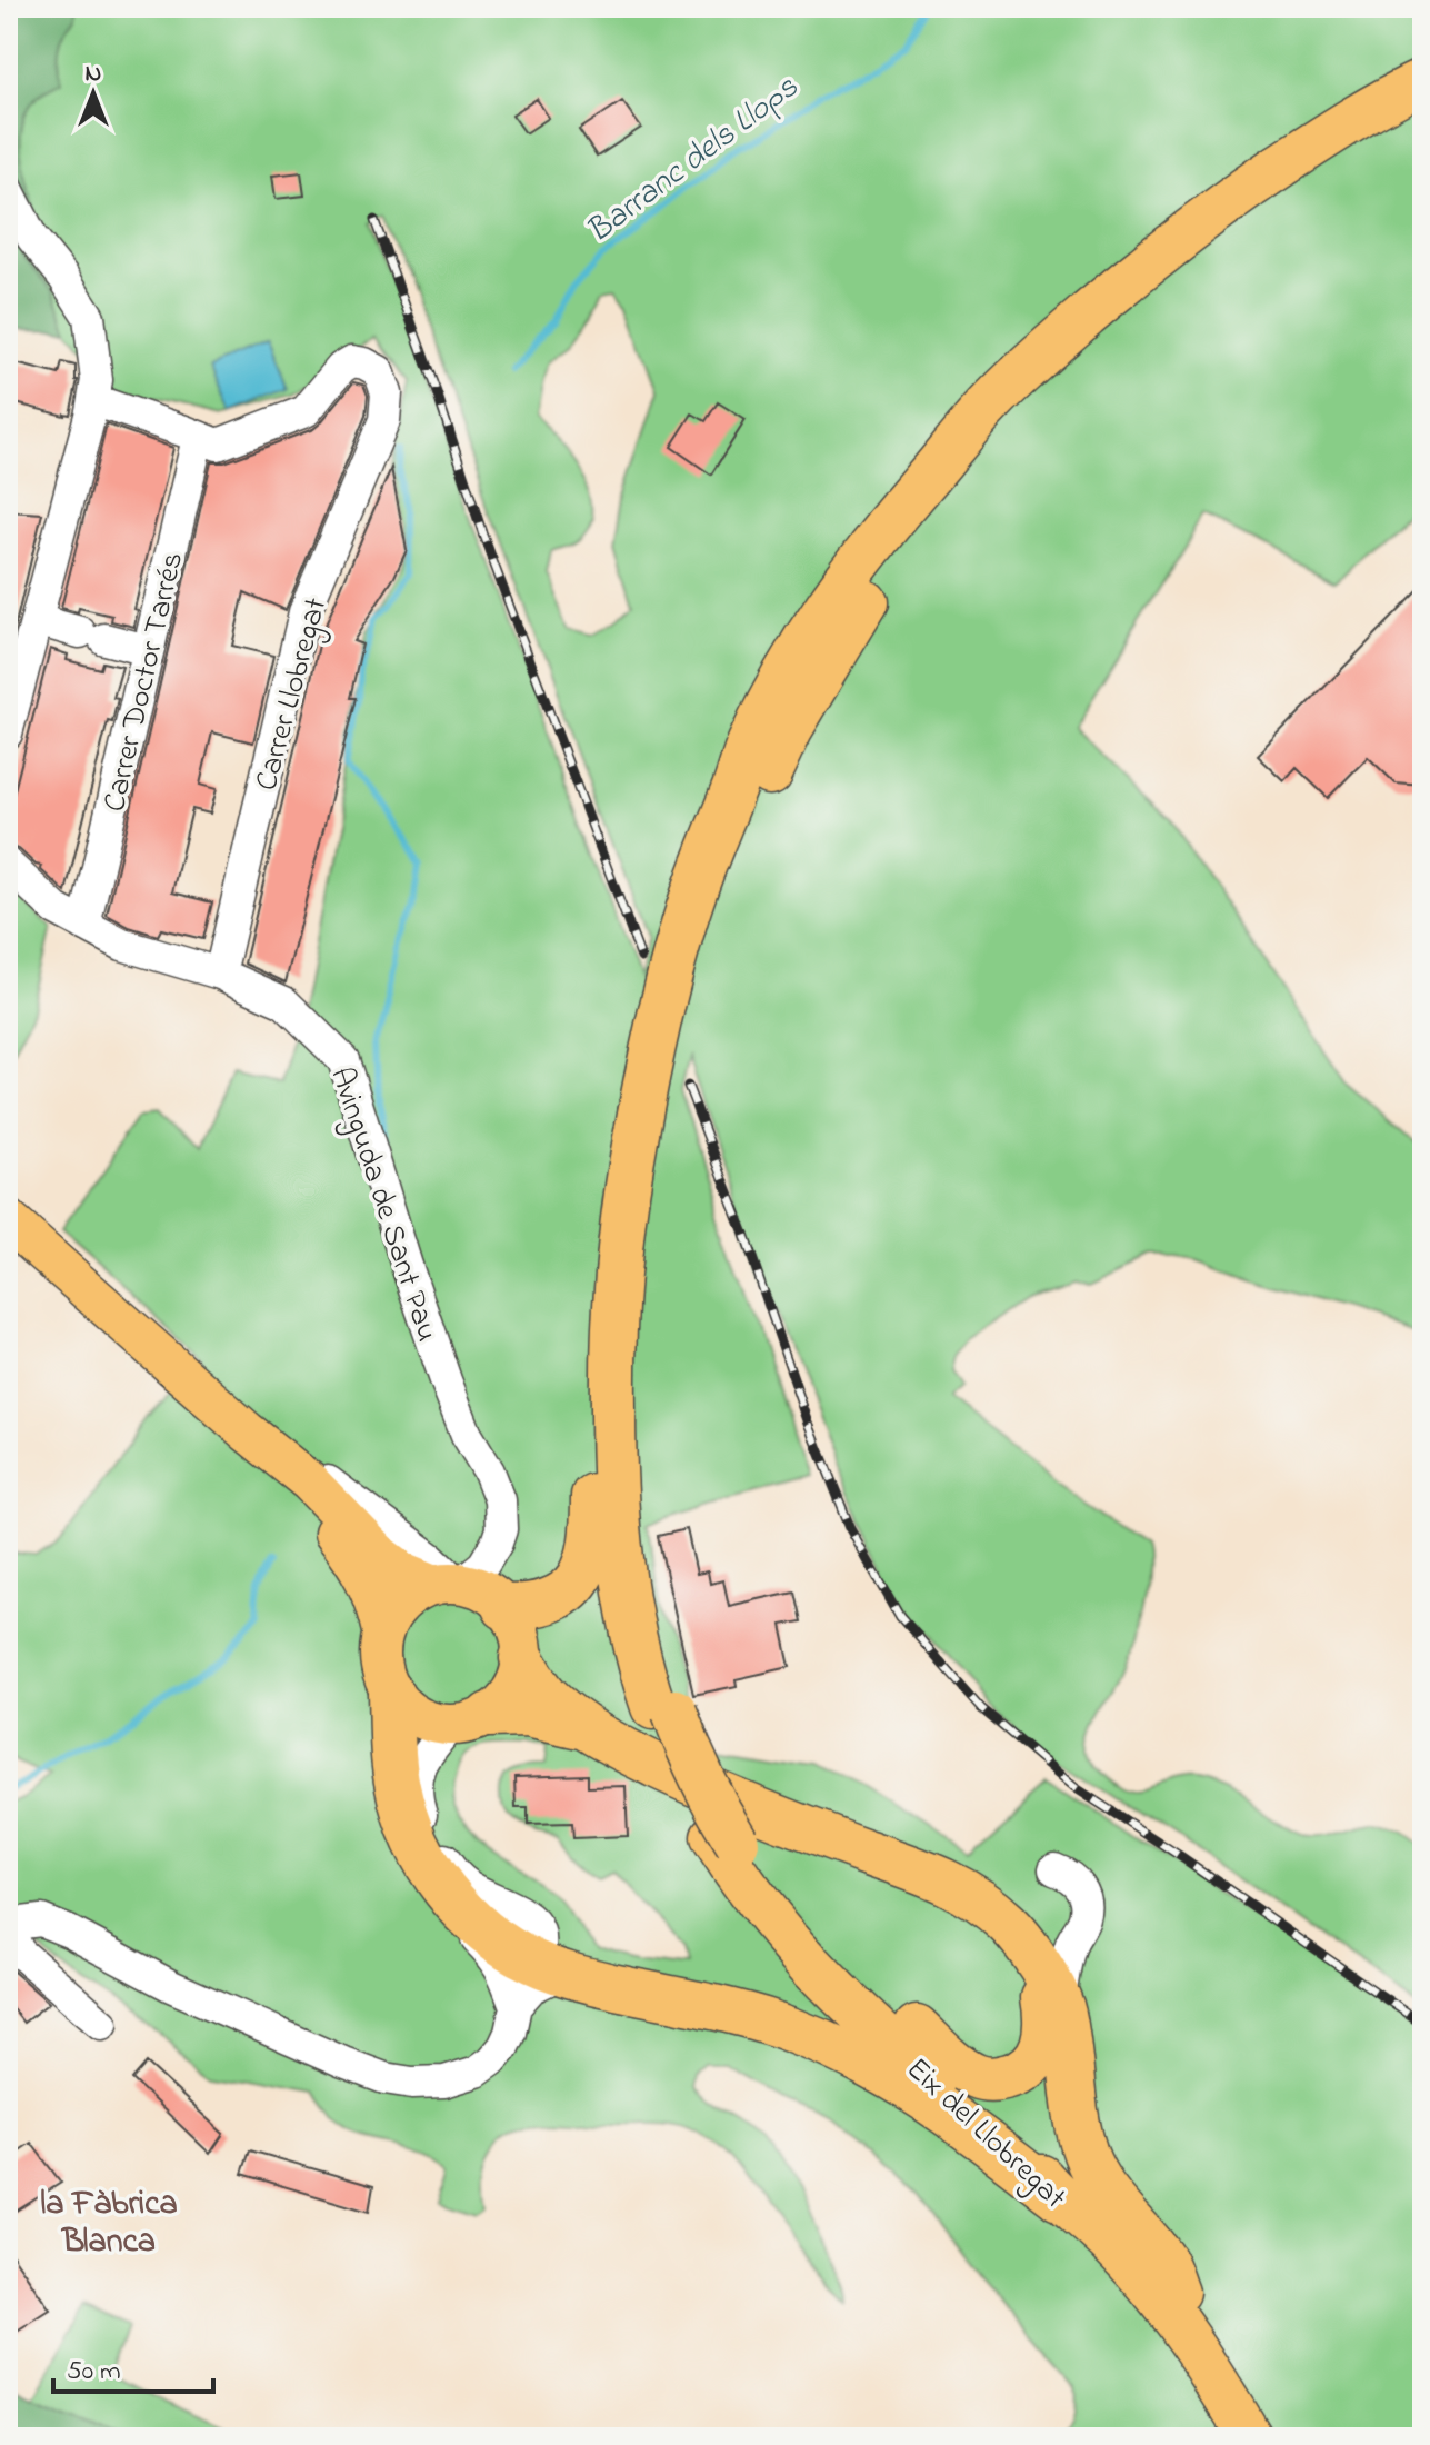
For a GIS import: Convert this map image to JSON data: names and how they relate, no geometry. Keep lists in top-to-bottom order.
{
  "streets": {
    "highway": ["Eix del Llobregat"],
    "street": ["Carrer Doctor Tarrés", "Carrer Llobregat", "Avinguda de Sant Pau"]
  },
  "crossings": [
    ["Carrer Doctor Tarrés", "Carrer Llobregat"],
    ["Carrer Doctor Tarrés", "Avinguda de Sant Pau"],
    ["Carrer Llobregat", "Avinguda de Sant Pau"]
  ],
  "districts": ["la Fàbrica Blanca"],
  "water": ["Barranc dels Llops"],
  "scale_bar": "50 m",
  "north": "top"
}
